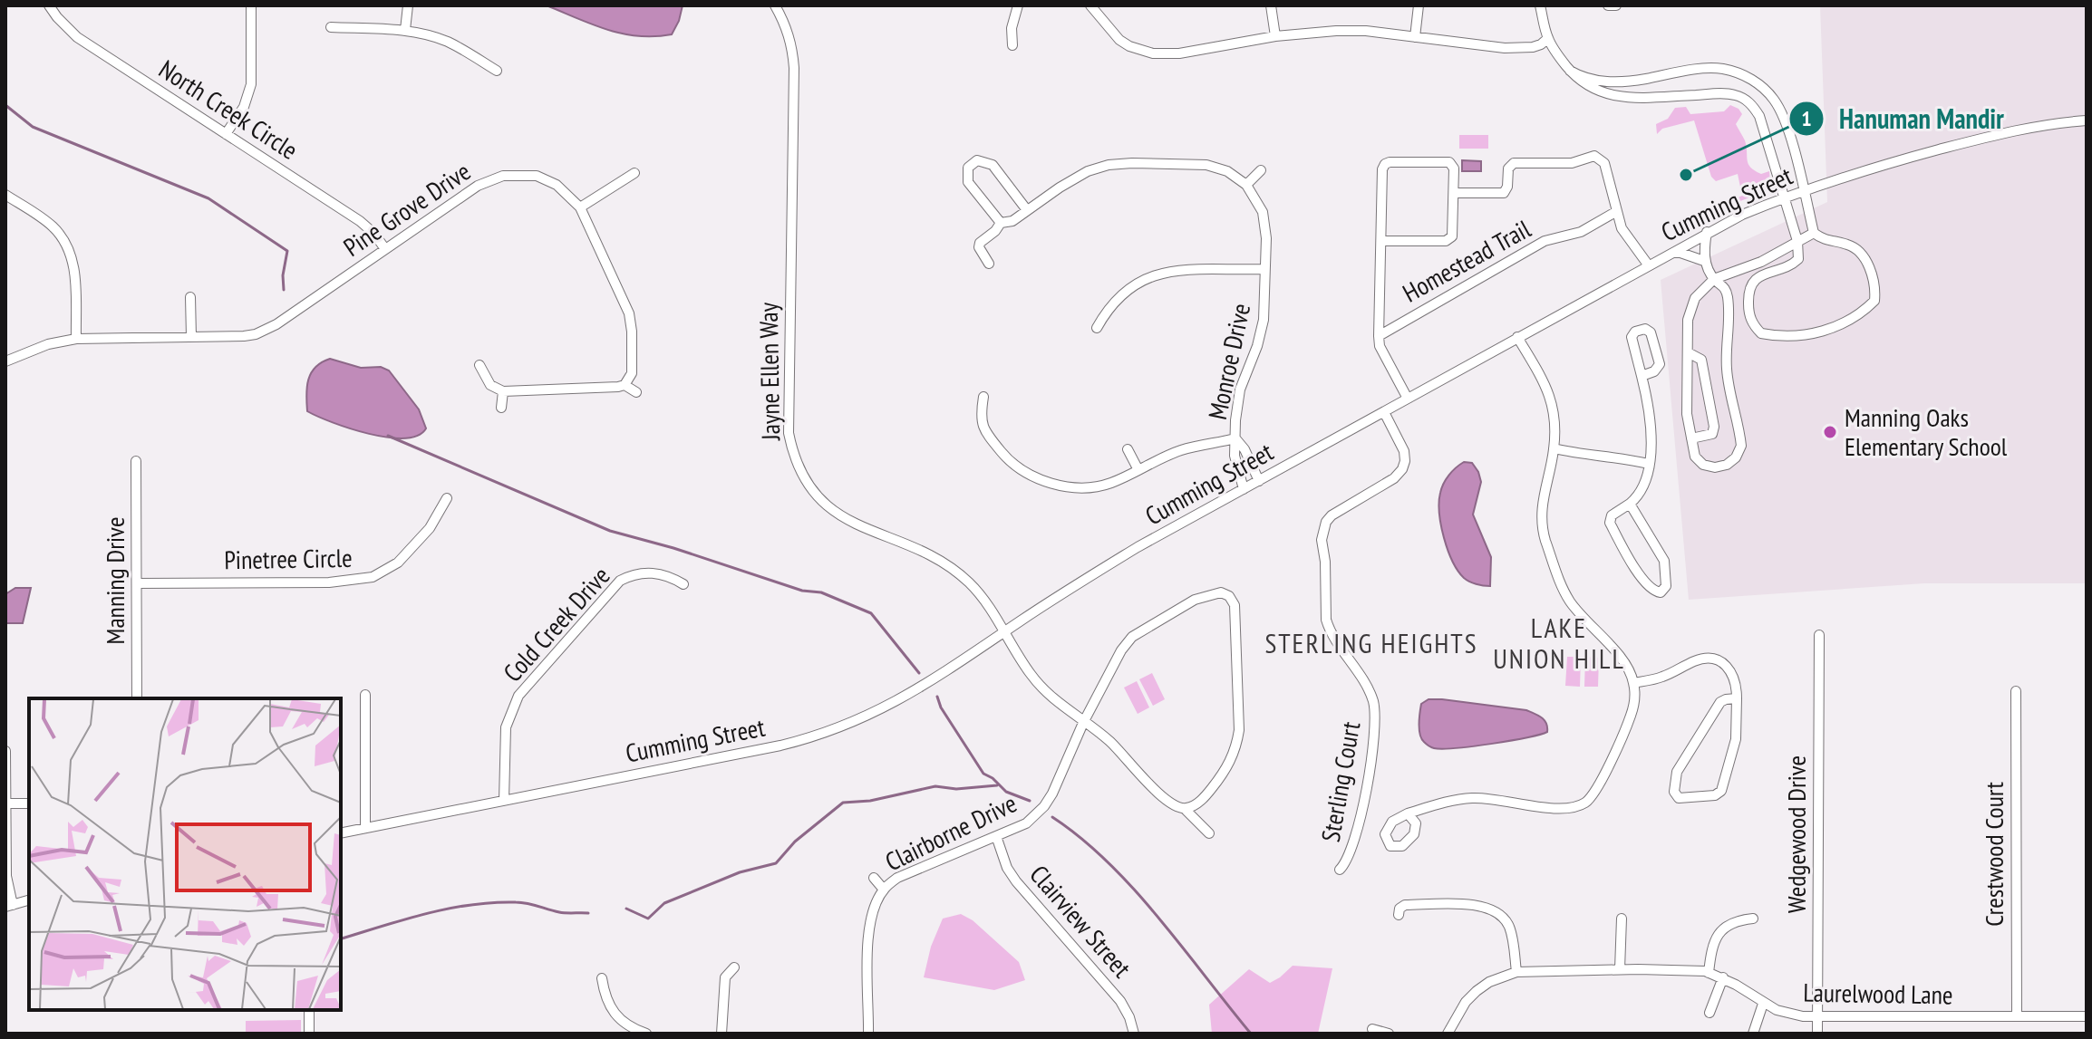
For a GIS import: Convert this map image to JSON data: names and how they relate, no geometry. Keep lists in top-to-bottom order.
{
  "streets": {
    "street": [
      "North Creek Circle",
      "Cumming Street",
      "Pine Grove Drive",
      "Homestead Trail",
      "Monroe Drive",
      "Jayne Ellen Way",
      "Pinetree Circle",
      "Manning Drive",
      "Cold Creek Drive",
      "Sterling Court",
      "Clairborne Drive",
      "Wedgewood Drive",
      "Crestwood Court",
      "Clairview Street",
      "Laurelwood Lane"
    ]
  },
  "crossings": [
    ["North Creek Circle", "Pine Grove Drive"],
    ["Cumming Street", "Monroe Drive"],
    ["Cumming Street", "Jayne Ellen Way"],
    ["Cumming Street", "Cold Creek Drive"],
    ["Cumming Street", "Sterling Court"],
    ["Jayne Ellen Way", "Clairborne Drive"],
    ["Pinetree Circle", "Manning Drive"],
    ["Clairborne Drive", "Clairview Street"],
    ["Wedgewood Drive", "Laurelwood Lane"],
    ["Crestwood Court", "Laurelwood Lane"]
  ],
  "districts": ["LAKE UNION HILL", "STERLING HEIGHTS"],
  "places": ["Hanuman Mandir", "Manning Oaks Elementary School"]
}
